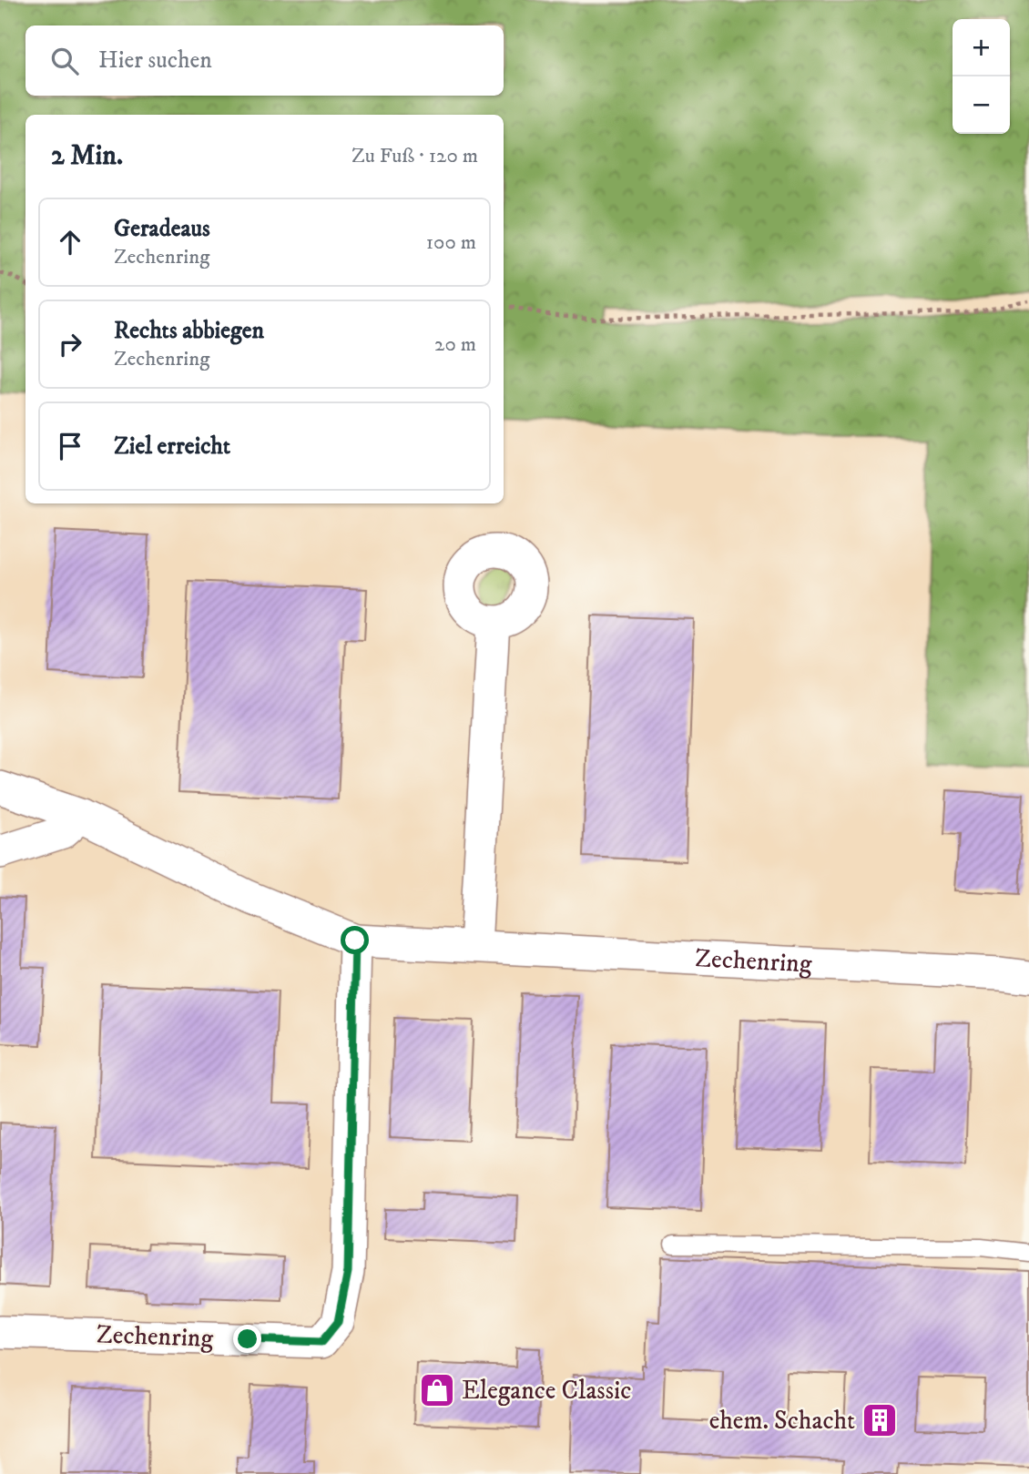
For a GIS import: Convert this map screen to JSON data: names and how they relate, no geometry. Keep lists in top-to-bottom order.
{
  "streets": {
    "street": ["Zechenring"]
  },
  "places": {
    "shop": ["Elegance Classic"],
    "building": ["ehem. Schacht"]
  },
  "page": {
    "map_buttons": ["+", "−"],
    "search": "Hier suchen",
    "heading": ["2 Min.", "Zu Fuß · 120 m"],
    "list": [
      ["Geradeaus", "Zechenring", "100 m"],
      ["Rechts abbiegen", "Zechenring", "20 m"],
      "Ziel erreicht"
    ]
  }
}
